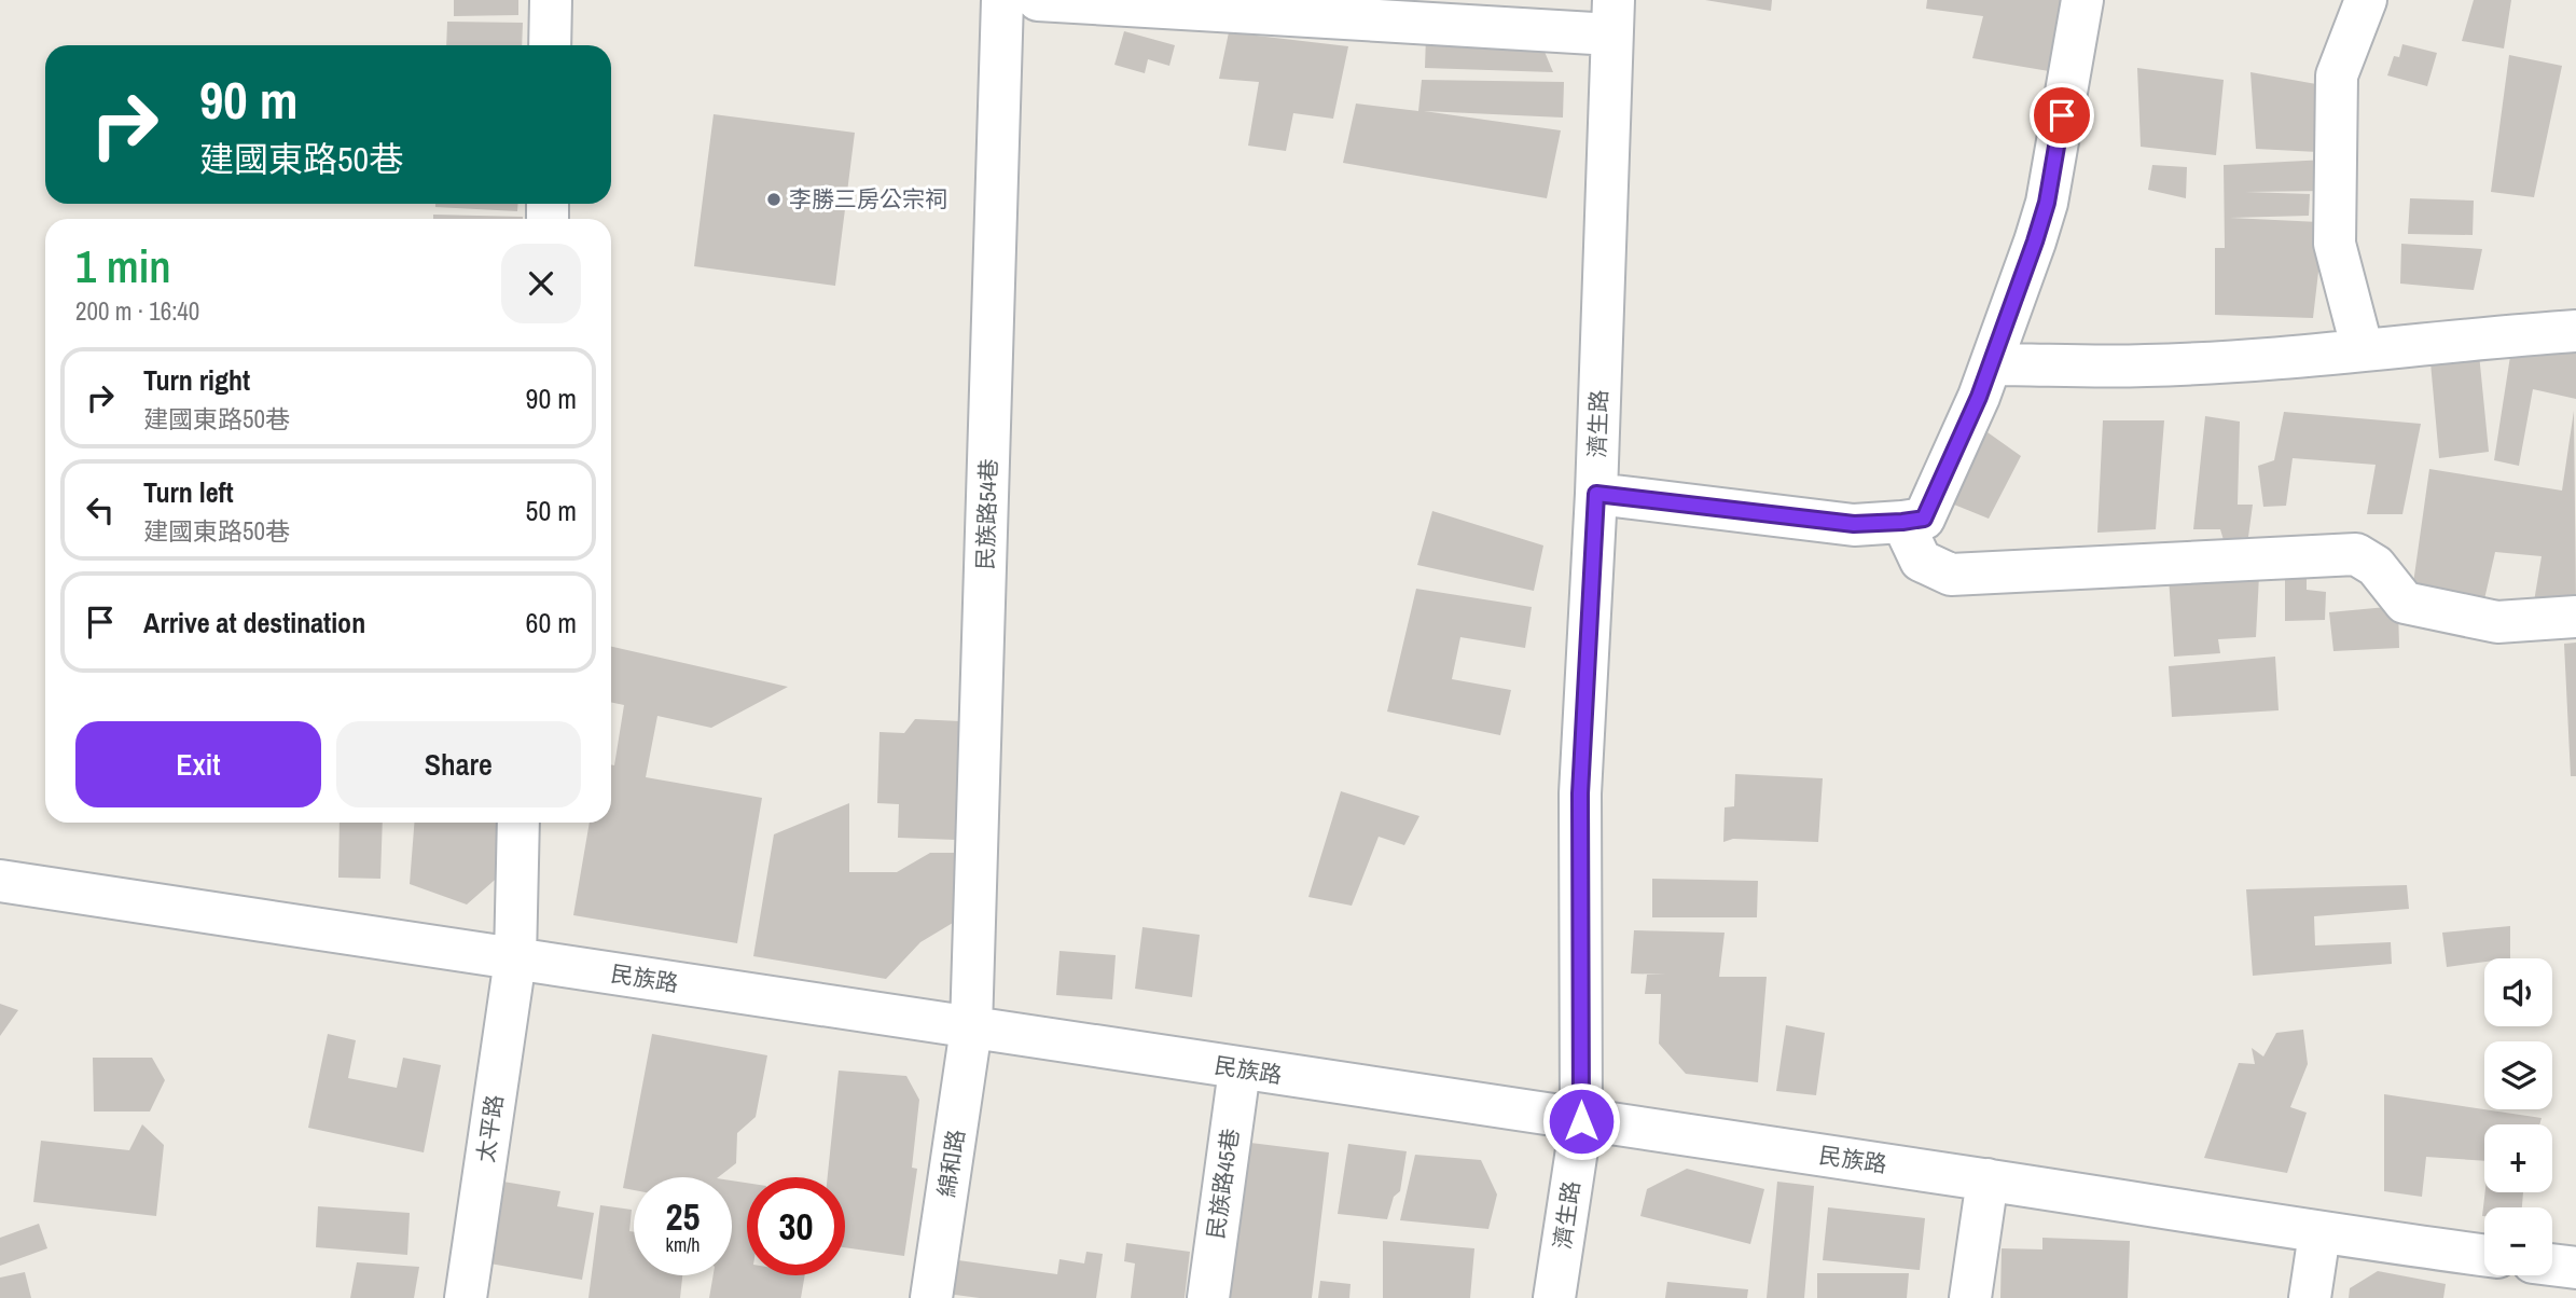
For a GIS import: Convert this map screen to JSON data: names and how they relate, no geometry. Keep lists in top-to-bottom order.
{
  "streets": {
    "street": [
      "濟生路",
      "民族路54巷",
      "民族路",
      "太平路",
      "綿和路",
      "民族路45巷"
    ]
  },
  "crossings": [
    ["濟生路", "民族路"],
    ["民族路54巷", "民族路"],
    ["民族路54巷", "綿和路"],
    ["民族路", "太平路"],
    ["民族路", "綿和路"],
    ["民族路", "民族路45巷"]
  ],
  "places": ["李勝三房公宗祠"],
  "page": {
    "turn": ["90 m", "建國東路50巷"],
    "heading": ["1 min", "200 m · 16:40"],
    "list": [
      {
        "name": "Turn right",
        "note": "建國東路50巷",
        "value": "90 m"
      },
      {
        "name": "Turn left",
        "note": "建國東路50巷",
        "value": "50 m"
      },
      {
        "name": "Arrive at destination",
        "value": "60 m"
      }
    ],
    "buttons": ["Exit", "Share"],
    "map_buttons": ["+", "−"],
    "speed": "25 km/h",
    "limit": "30"
  }
}
